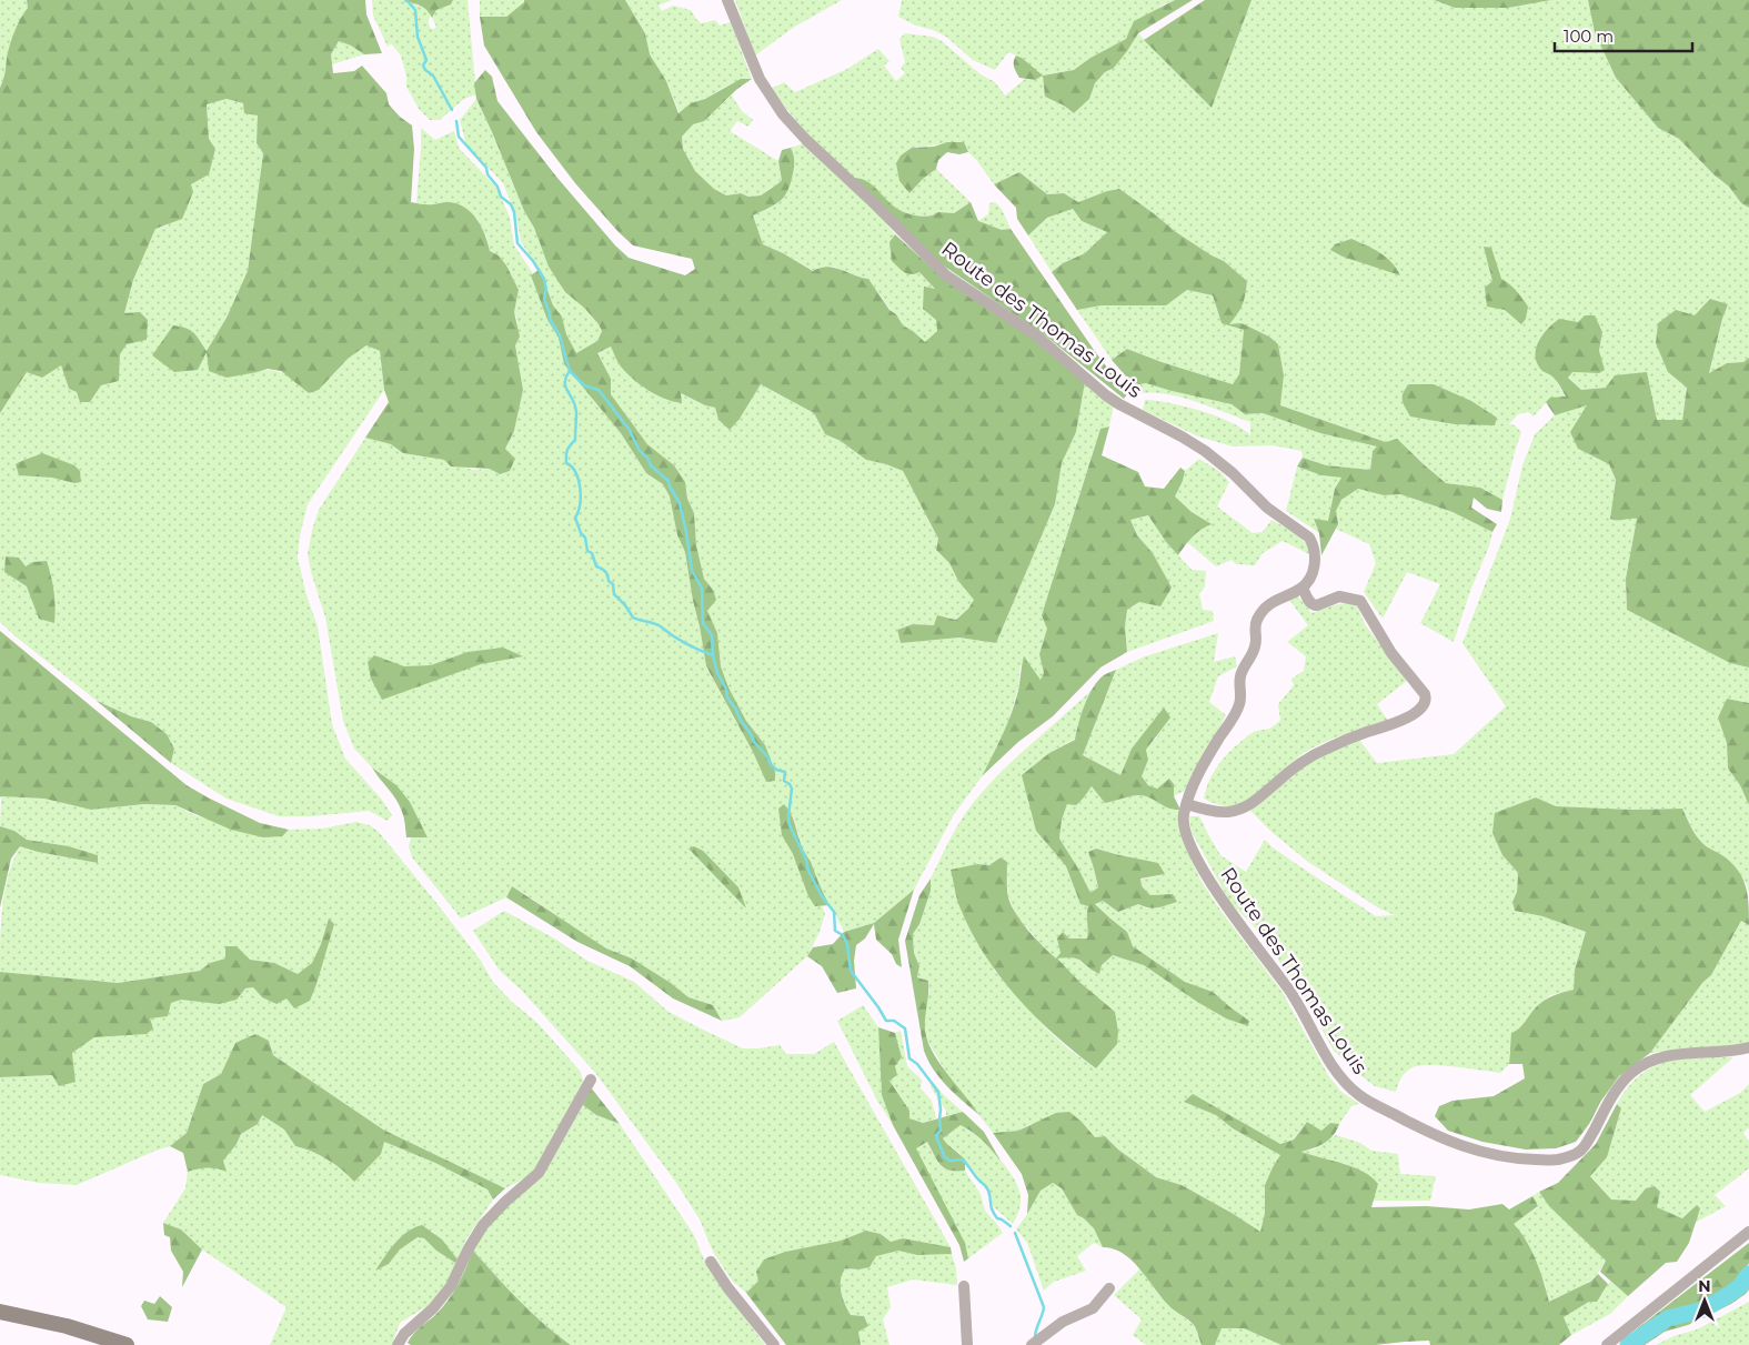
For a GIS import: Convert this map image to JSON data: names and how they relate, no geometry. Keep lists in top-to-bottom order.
{
  "streets": {
    "street": ["Route des Thomas Louis"]
  },
  "scale_bar": "100 m",
  "north": "top"
}
